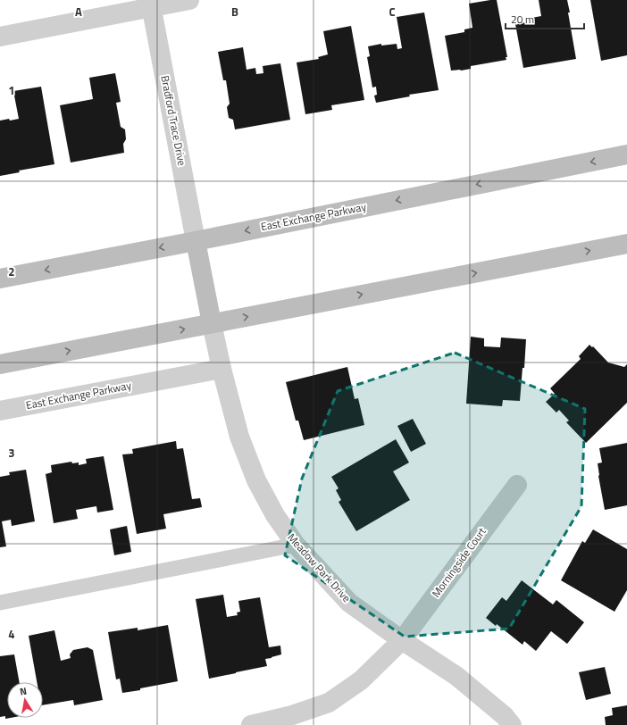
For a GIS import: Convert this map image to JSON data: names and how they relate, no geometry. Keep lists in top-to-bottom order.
{
  "streets": {
    "main road": ["East Exchange Parkway"],
    "street": ["Bradford Trace Drive", "Morningside Court", "Meadow Park Drive"]
  },
  "crossings": [
    ["Bradford Trace Drive", "East Exchange Parkway"],
    ["East Exchange Parkway", "Meadow Park Drive"],
    ["Morningside Court", "Meadow Park Drive"]
  ],
  "scale_bar": "20 m",
  "north": "top",
  "grid": {
    "columns": ["A", "B", "C"],
    "rows": [
      "1",
      "2",
      "3",
      "4"
    ]
  }
}
